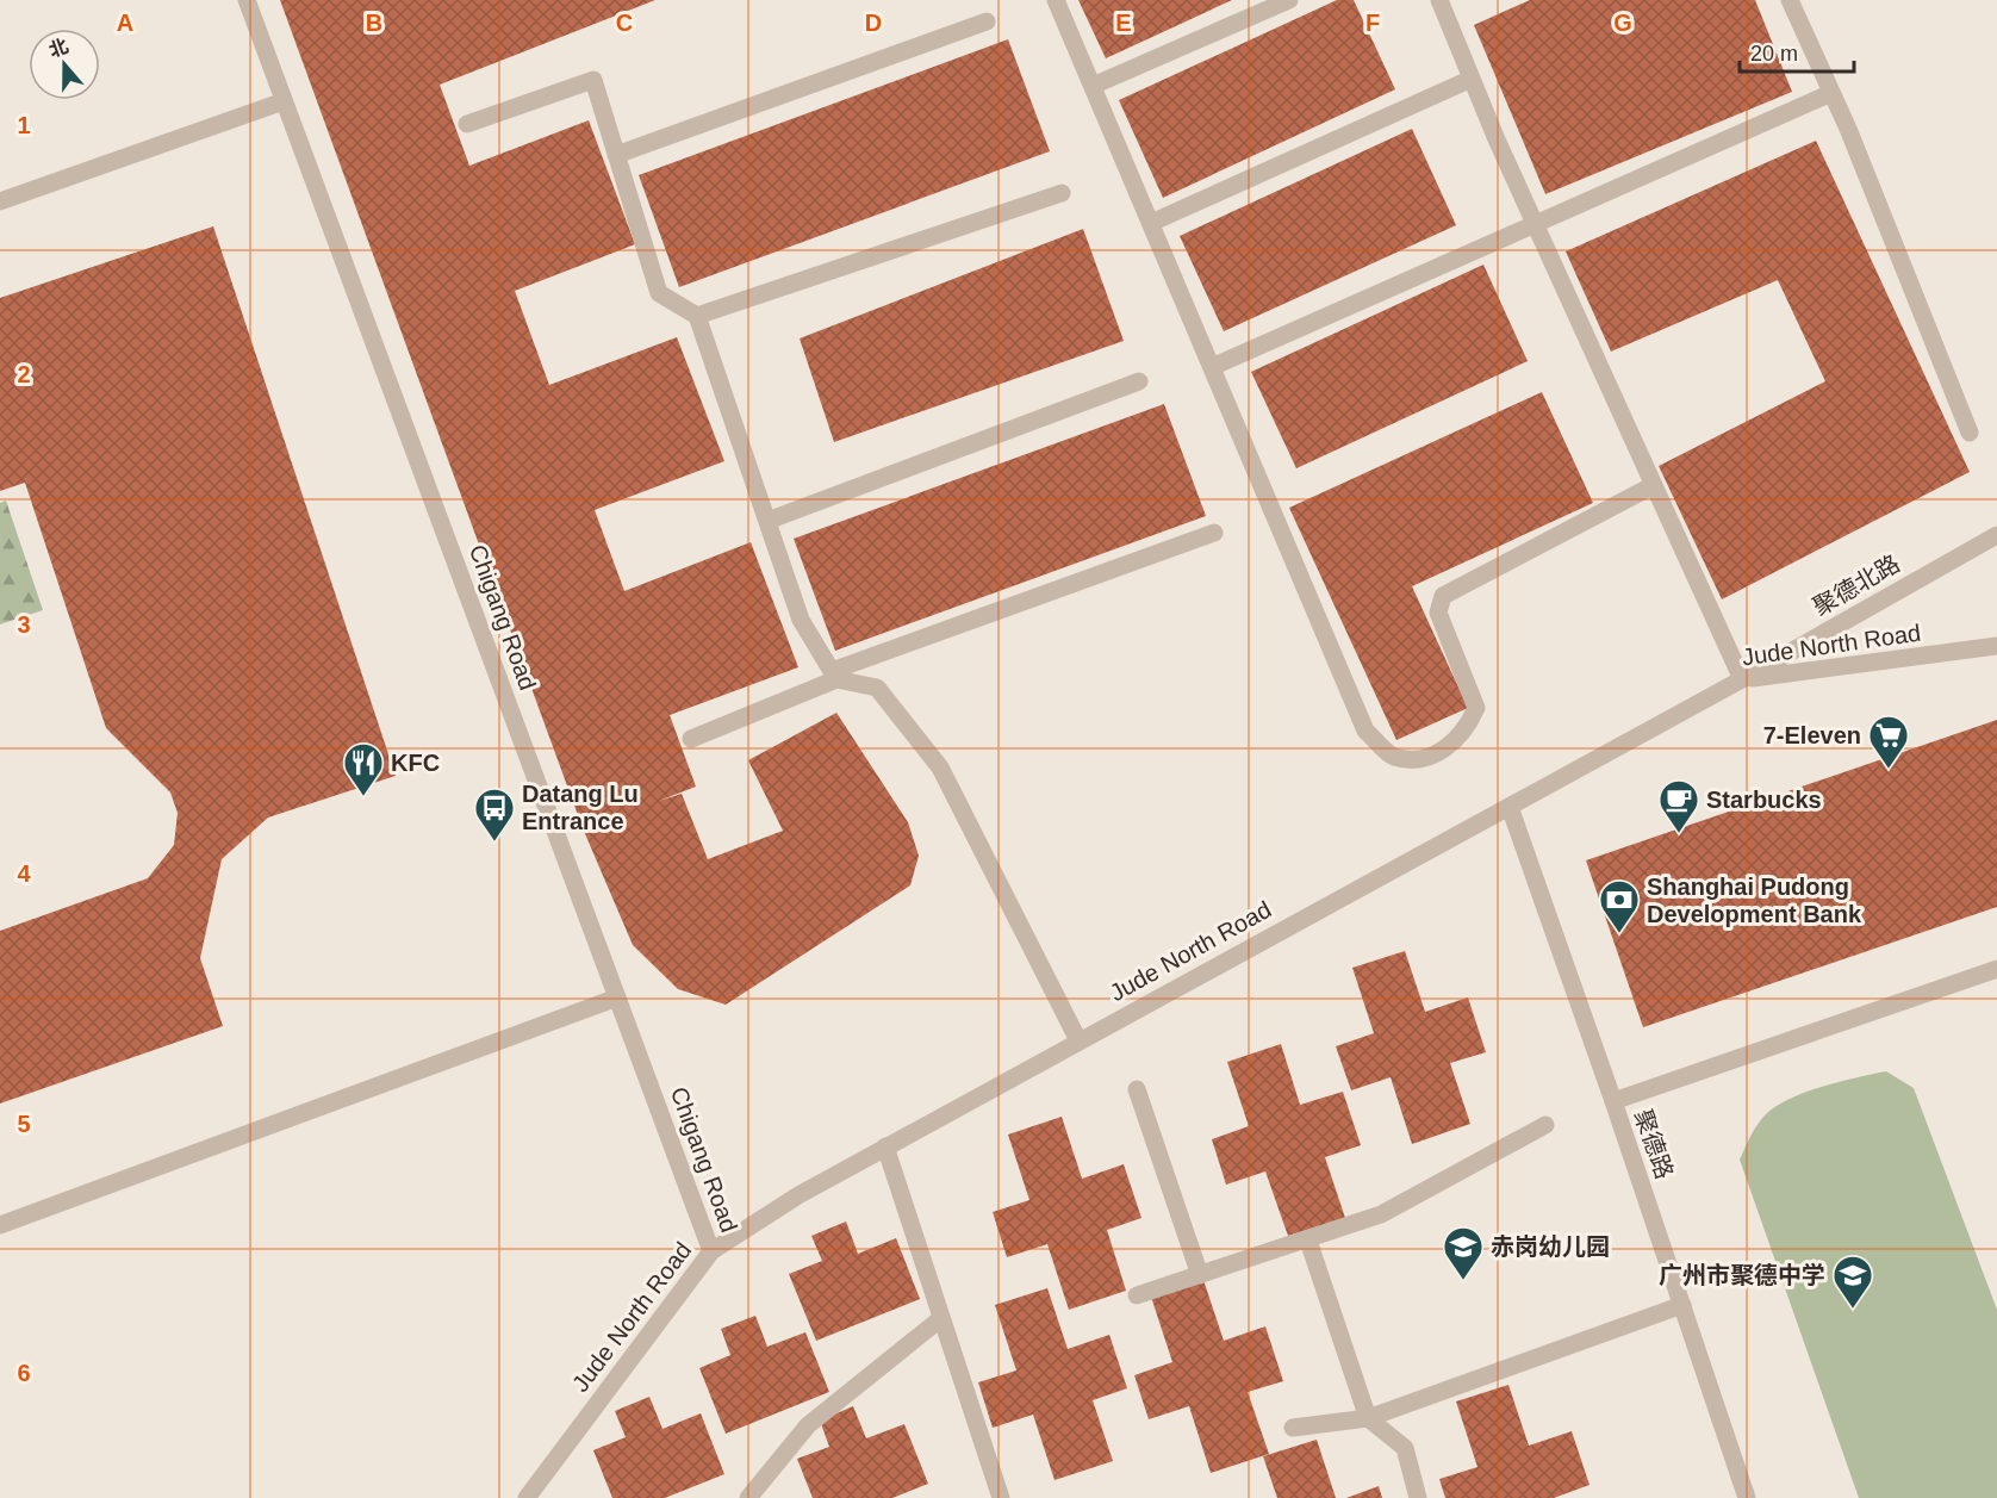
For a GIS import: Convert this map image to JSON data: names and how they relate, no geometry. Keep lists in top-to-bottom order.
{
  "streets": {
    "street": [
      "聚德北路",
      "Chigang Road",
      "Jude North Road",
      "聚德路"
    ]
  },
  "crossings": [
    ["聚德北路", "Jude North Road"],
    ["Chigang Road", "Jude North Road"],
    ["Jude North Road", "聚德路"]
  ],
  "places": {
    "supermarket": ["7-Eleven"],
    "restaurant": ["KFC"],
    "cafe": ["Starbucks"],
    "bus stop": ["Datang Lu Entrance"],
    "bank": ["Shanghai Pudong Development Bank"],
    "school or university": ["赤岗幼儿园", "广州市聚德中学"]
  },
  "scale_bar": "20 m",
  "north": "top",
  "grid": {
    "columns": [
      "A",
      "B",
      "C",
      "D",
      "E",
      "F",
      "G"
    ],
    "rows": [
      "1",
      "2",
      "3",
      "4",
      "5",
      "6"
    ]
  }
}
